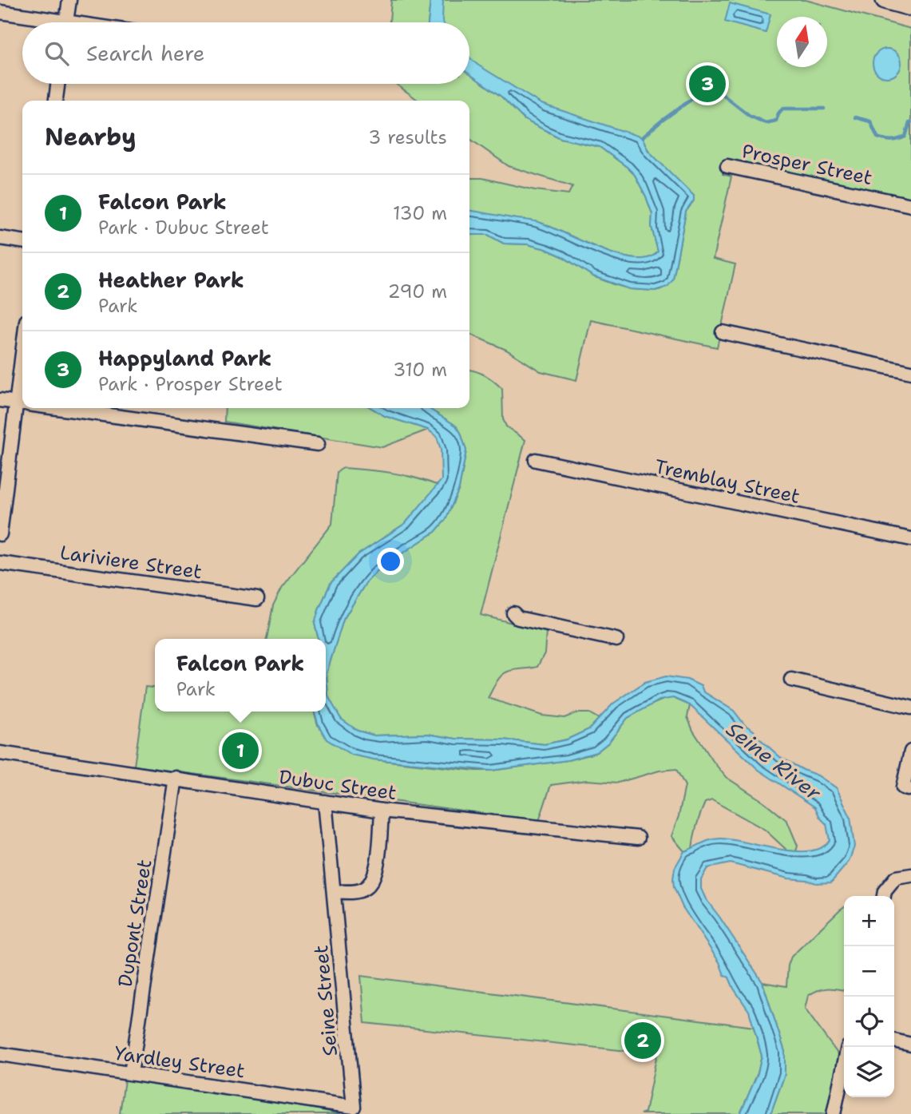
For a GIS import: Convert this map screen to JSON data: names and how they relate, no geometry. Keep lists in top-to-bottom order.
{
  "streets": {
    "street": [
      "Prosper Street",
      "Tremblay Street",
      "Lariviere Street",
      "Dubuc Street",
      "Dupont Street",
      "Seine Street",
      "Yardley Street"
    ]
  },
  "crossings": [
    ["Dubuc Street", "Dupont Street"],
    ["Dubuc Street", "Seine Street"],
    ["Dupont Street", "Yardley Street"],
    ["Seine Street", "Yardley Street"]
  ],
  "water": ["Seine River"],
  "north": "top",
  "page": {
    "search": "Search here",
    "pins": ["3", "1", "2"],
    "heading": ["Nearby", "3 results"],
    "list": [
      {
        "mark": "1",
        "name": "Falcon Park",
        "note": "Park · Dubuc Street",
        "value": "130 m"
      },
      {
        "mark": "2",
        "name": "Heather Park",
        "note": "Park",
        "value": "290 m"
      },
      {
        "mark": "3",
        "name": "Happyland Park",
        "note": "Park · Prosper Street",
        "value": "310 m"
      }
    ],
    "popup": ["Falcon Park", "Park"],
    "map_buttons": ["+", "−"]
  }
}
